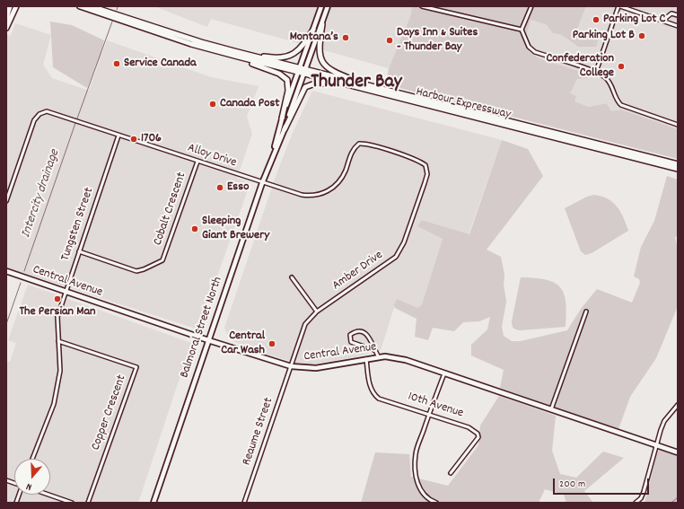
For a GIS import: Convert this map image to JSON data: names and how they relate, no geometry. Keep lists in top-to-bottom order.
{
  "streets": {
    "main road": ["Harbour Expressway", "Central Avenue", "Balmoral Street North"],
    "street": [
      "Alloy Drive",
      "Cobalt Crescent",
      "Tungsten Street",
      "Amber Drive",
      "10th Avenue",
      "Copper Crescent",
      "Reaume Street"
    ]
  },
  "crossings": [
    ["Harbour Expressway", "Balmoral Street North"],
    ["Alloy Drive", "Cobalt Crescent"],
    ["Alloy Drive", "Tungsten Street"],
    ["Alloy Drive", "Amber Drive"],
    ["Alloy Drive", "Balmoral Street North"],
    ["Cobalt Crescent", "Tungsten Street"],
    ["Tungsten Street", "Central Avenue"],
    ["Tungsten Street", "Copper Crescent"],
    ["Amber Drive", "Central Avenue"],
    ["Amber Drive", "Reaume Street"],
    ["Central Avenue", "Balmoral Street North"],
    ["Central Avenue", "10th Avenue"],
    ["Central Avenue", "Reaume Street"]
  ],
  "districts": ["Thunder Bay"],
  "water": ["Intercity drainage"],
  "places": [
    "Parking Lot C",
    "Parking Lot B",
    "Montana’s",
    "Days Inn & Suites - Thunder Bay",
    "Service Canada",
    "Confederation College",
    "Canada Post",
    "1706",
    "Esso",
    "Sleeping Giant Brewery",
    "The Persian Man",
    "Central Car Wash"
  ],
  "scale_bar": "200 m",
  "north": "bottom"
}
